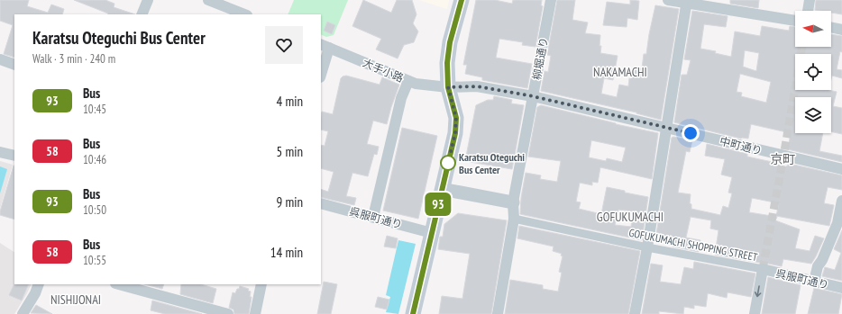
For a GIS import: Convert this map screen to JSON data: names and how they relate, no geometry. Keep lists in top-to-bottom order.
{
  "streets": {
    "street": [
      "柳堀通り",
      "大手小路",
      "中町通り",
      "呉服町通り",
      "GOFUKUMACHI SHOPPING STREET"
    ]
  },
  "crossings": [
    ["柳堀通り", "中町通り"],
    ["柳堀通り", "GOFUKUMACHI SHOPPING STREET"],
    ["大手小路", "中町通り"],
    ["呉服町通り", "GOFUKUMACHI SHOPPING STREET"]
  ],
  "districts": [
    "NAKAMACHI",
    "京町",
    "GOFUKUMACHI",
    "NISHIJONAI"
  ],
  "places": ["Karatsu Oteguchi Bus Center"],
  "lines": ["bus line 93"],
  "north": "left",
  "page": {
    "on_map": "93",
    "heading": ["Karatsu Oteguchi Bus Center", "Walk · 3 min · 240 m"],
    "list": [
      {
        "mark": "93",
        "name": "Bus",
        "note": "10:45",
        "value": "4 min"
      },
      {
        "mark": "58",
        "name": "Bus",
        "note": "10:46",
        "value": "5 min"
      },
      {
        "mark": "93",
        "name": "Bus",
        "note": "10:50",
        "value": "9 min"
      },
      {
        "mark": "58",
        "name": "Bus",
        "note": "10:55",
        "value": "14 min"
      }
    ]
  }
}
